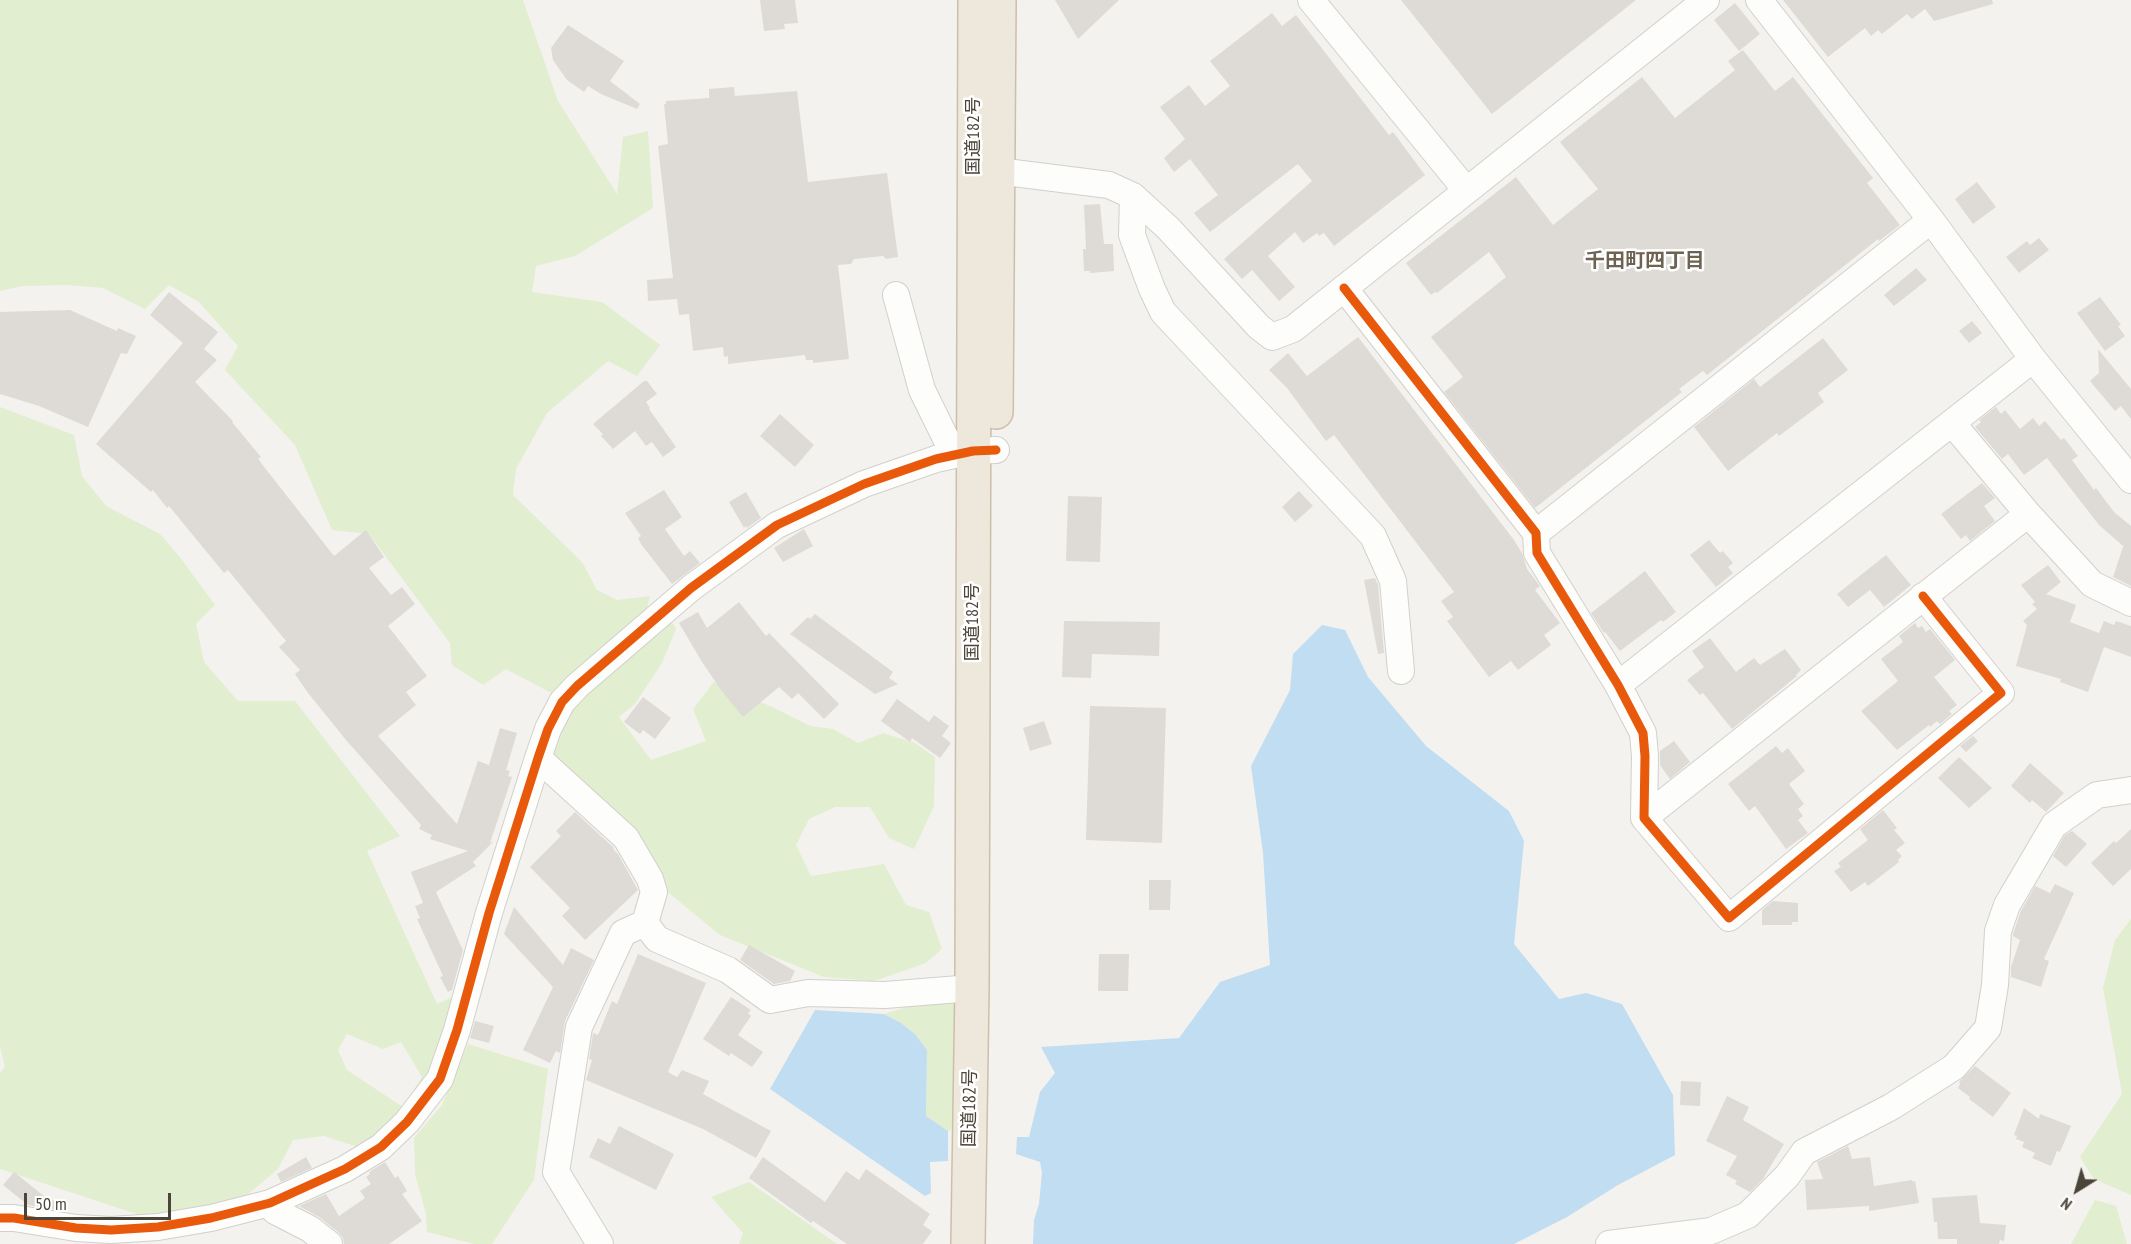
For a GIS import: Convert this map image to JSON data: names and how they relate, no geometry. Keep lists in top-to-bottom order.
{
  "streets": {
    "highway": ["国道182号"]
  },
  "districts": ["千田町四丁目"],
  "scale_bar": "50 m",
  "north": "bottom left"
}
